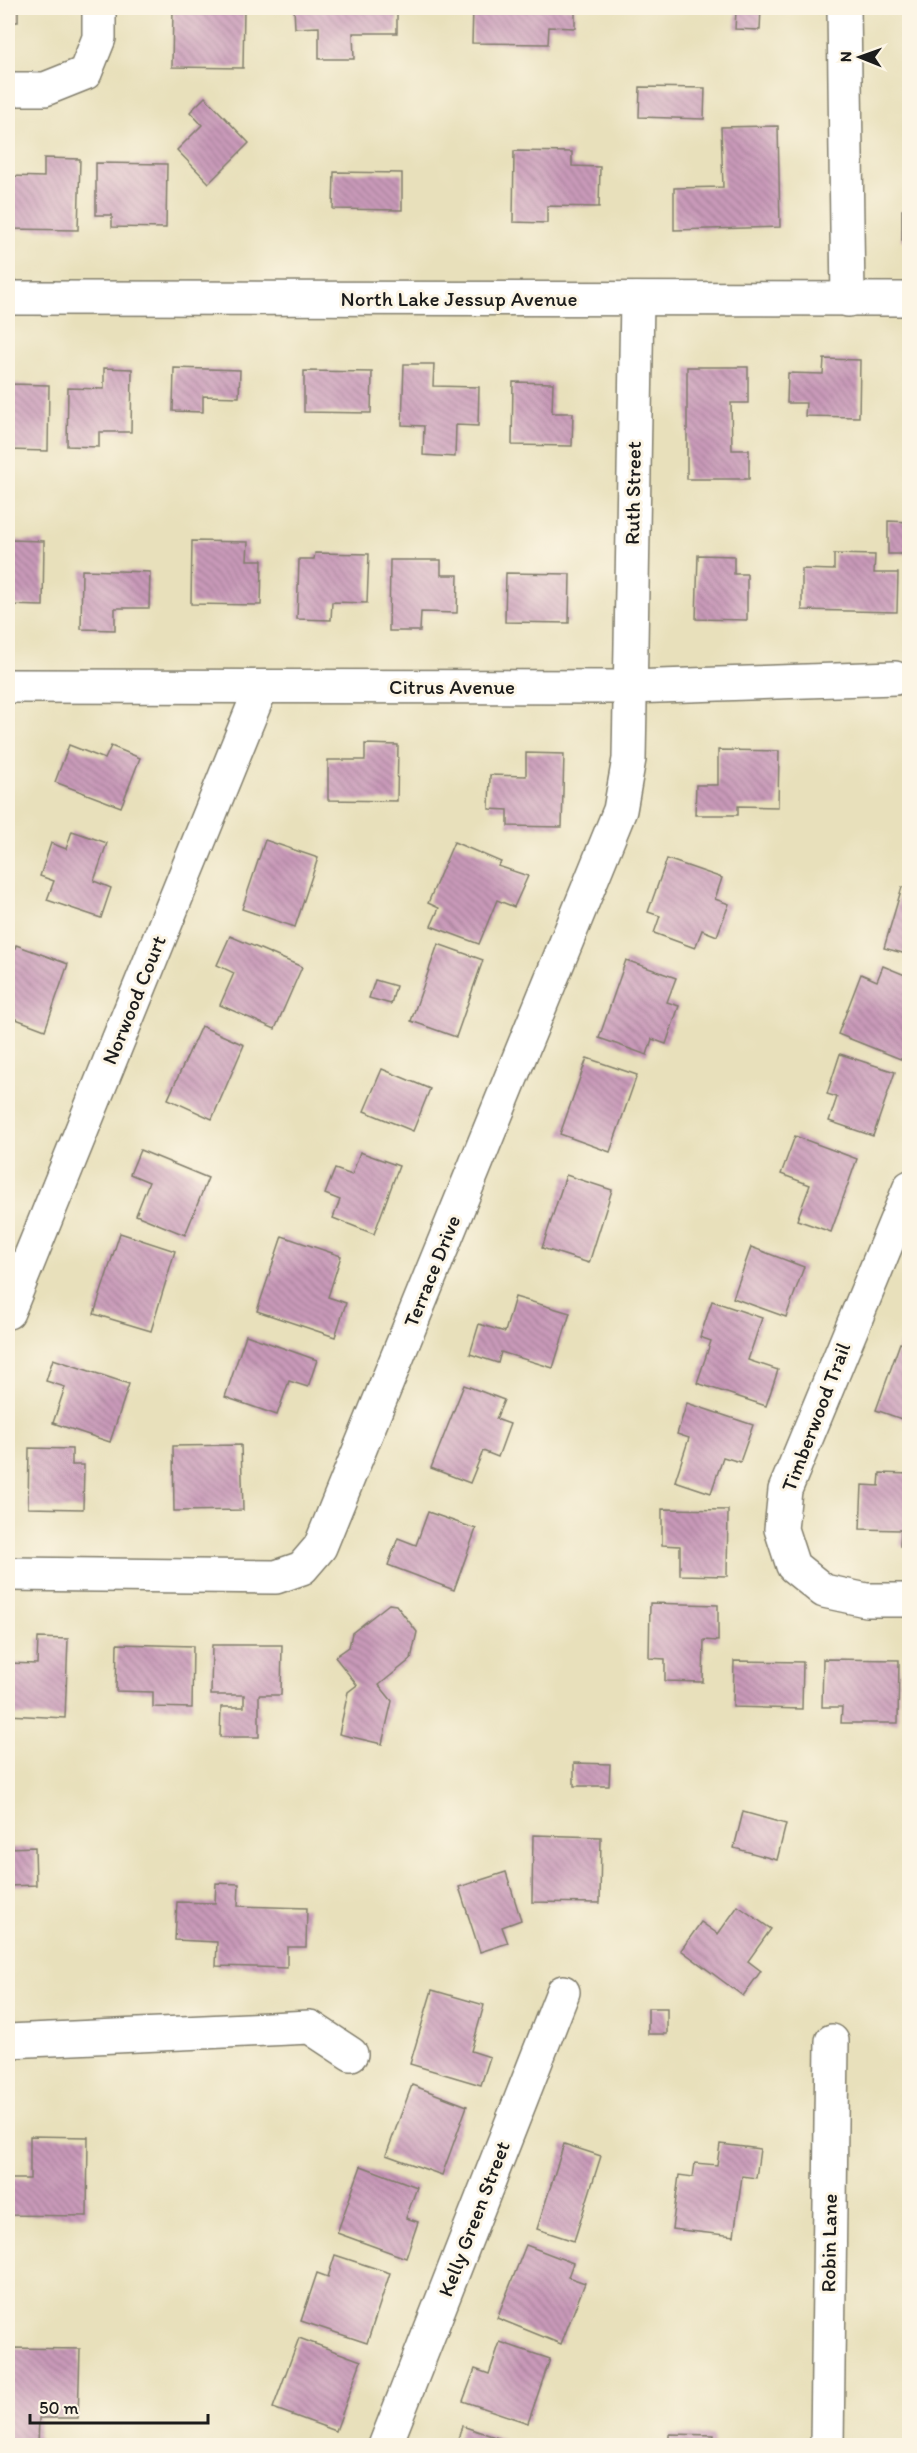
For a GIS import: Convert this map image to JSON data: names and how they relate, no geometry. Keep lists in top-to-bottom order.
{
  "streets": {
    "street": [
      "North Lake Jessup Avenue",
      "Ruth Street",
      "Citrus Avenue",
      "Norwood Court",
      "Terrace Drive",
      "Timberwood Trail",
      "Kelly Green Street",
      "Robin Lane"
    ]
  },
  "crossings": [
    ["North Lake Jessup Avenue", "Ruth Street"],
    ["Ruth Street", "Citrus Avenue"],
    ["Ruth Street", "Terrace Drive"],
    ["Citrus Avenue", "Norwood Court"],
    ["Citrus Avenue", "Terrace Drive"]
  ],
  "scale_bar": "50 m",
  "north": "left"
}
